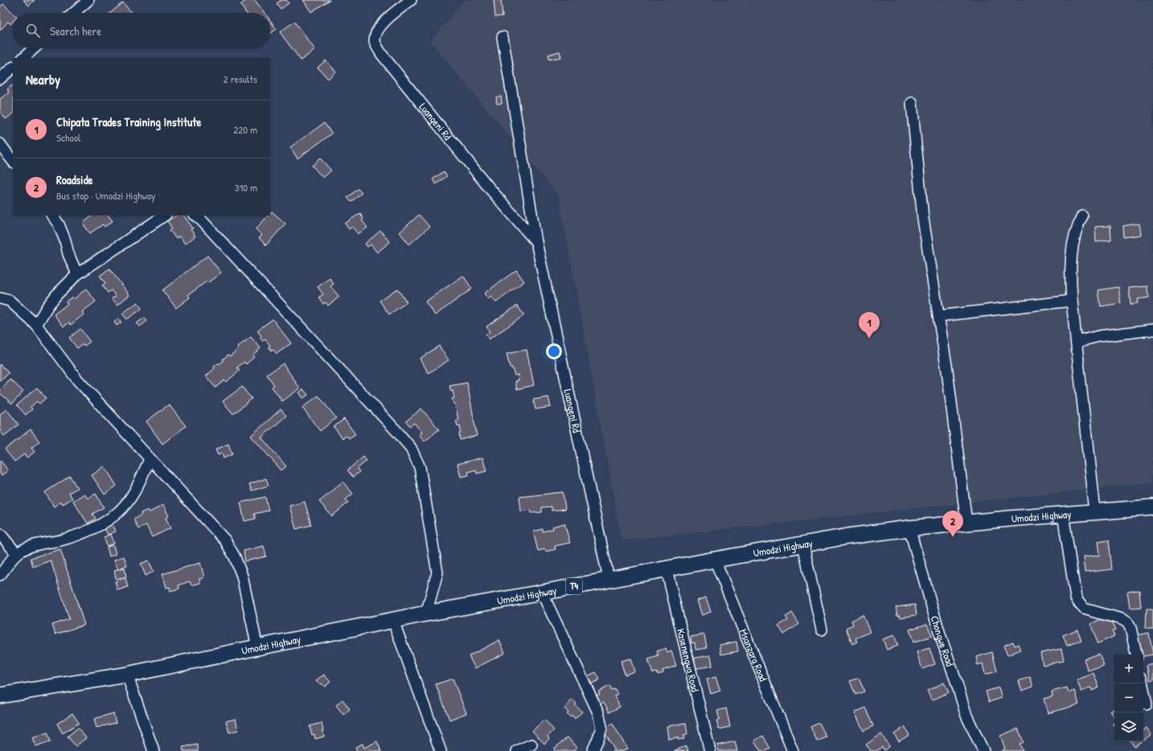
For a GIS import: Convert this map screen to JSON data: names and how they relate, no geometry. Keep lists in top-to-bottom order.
{
  "streets": {
    "highway": ["Umodzi Highway", "T4"],
    "street": [
      "Luangeni Rd",
      "Chongwe Road",
      "Msanzara Road",
      "Kasenengwa Road"
    ]
  },
  "crossings": [
    ["Luangeni Rd", "Umodzi Highway"],
    ["Umodzi Highway", "Chongwe Road"],
    ["Umodzi Highway", "Msanzara Road"],
    ["Umodzi Highway", "Kasenengwa Road"]
  ],
  "page": {
    "search": "Search here",
    "heading": ["Nearby", "2 results"],
    "list": [
      {
        "mark": "1",
        "name": "Chipata Trades Training Institute",
        "note": "School",
        "value": "220 m"
      },
      {
        "mark": "2",
        "name": "Roadside",
        "note": "Bus stop · Umodzi Highway",
        "value": "310 m"
      }
    ],
    "pins": ["1", "2"],
    "map_buttons": ["+", "−"]
  }
}
